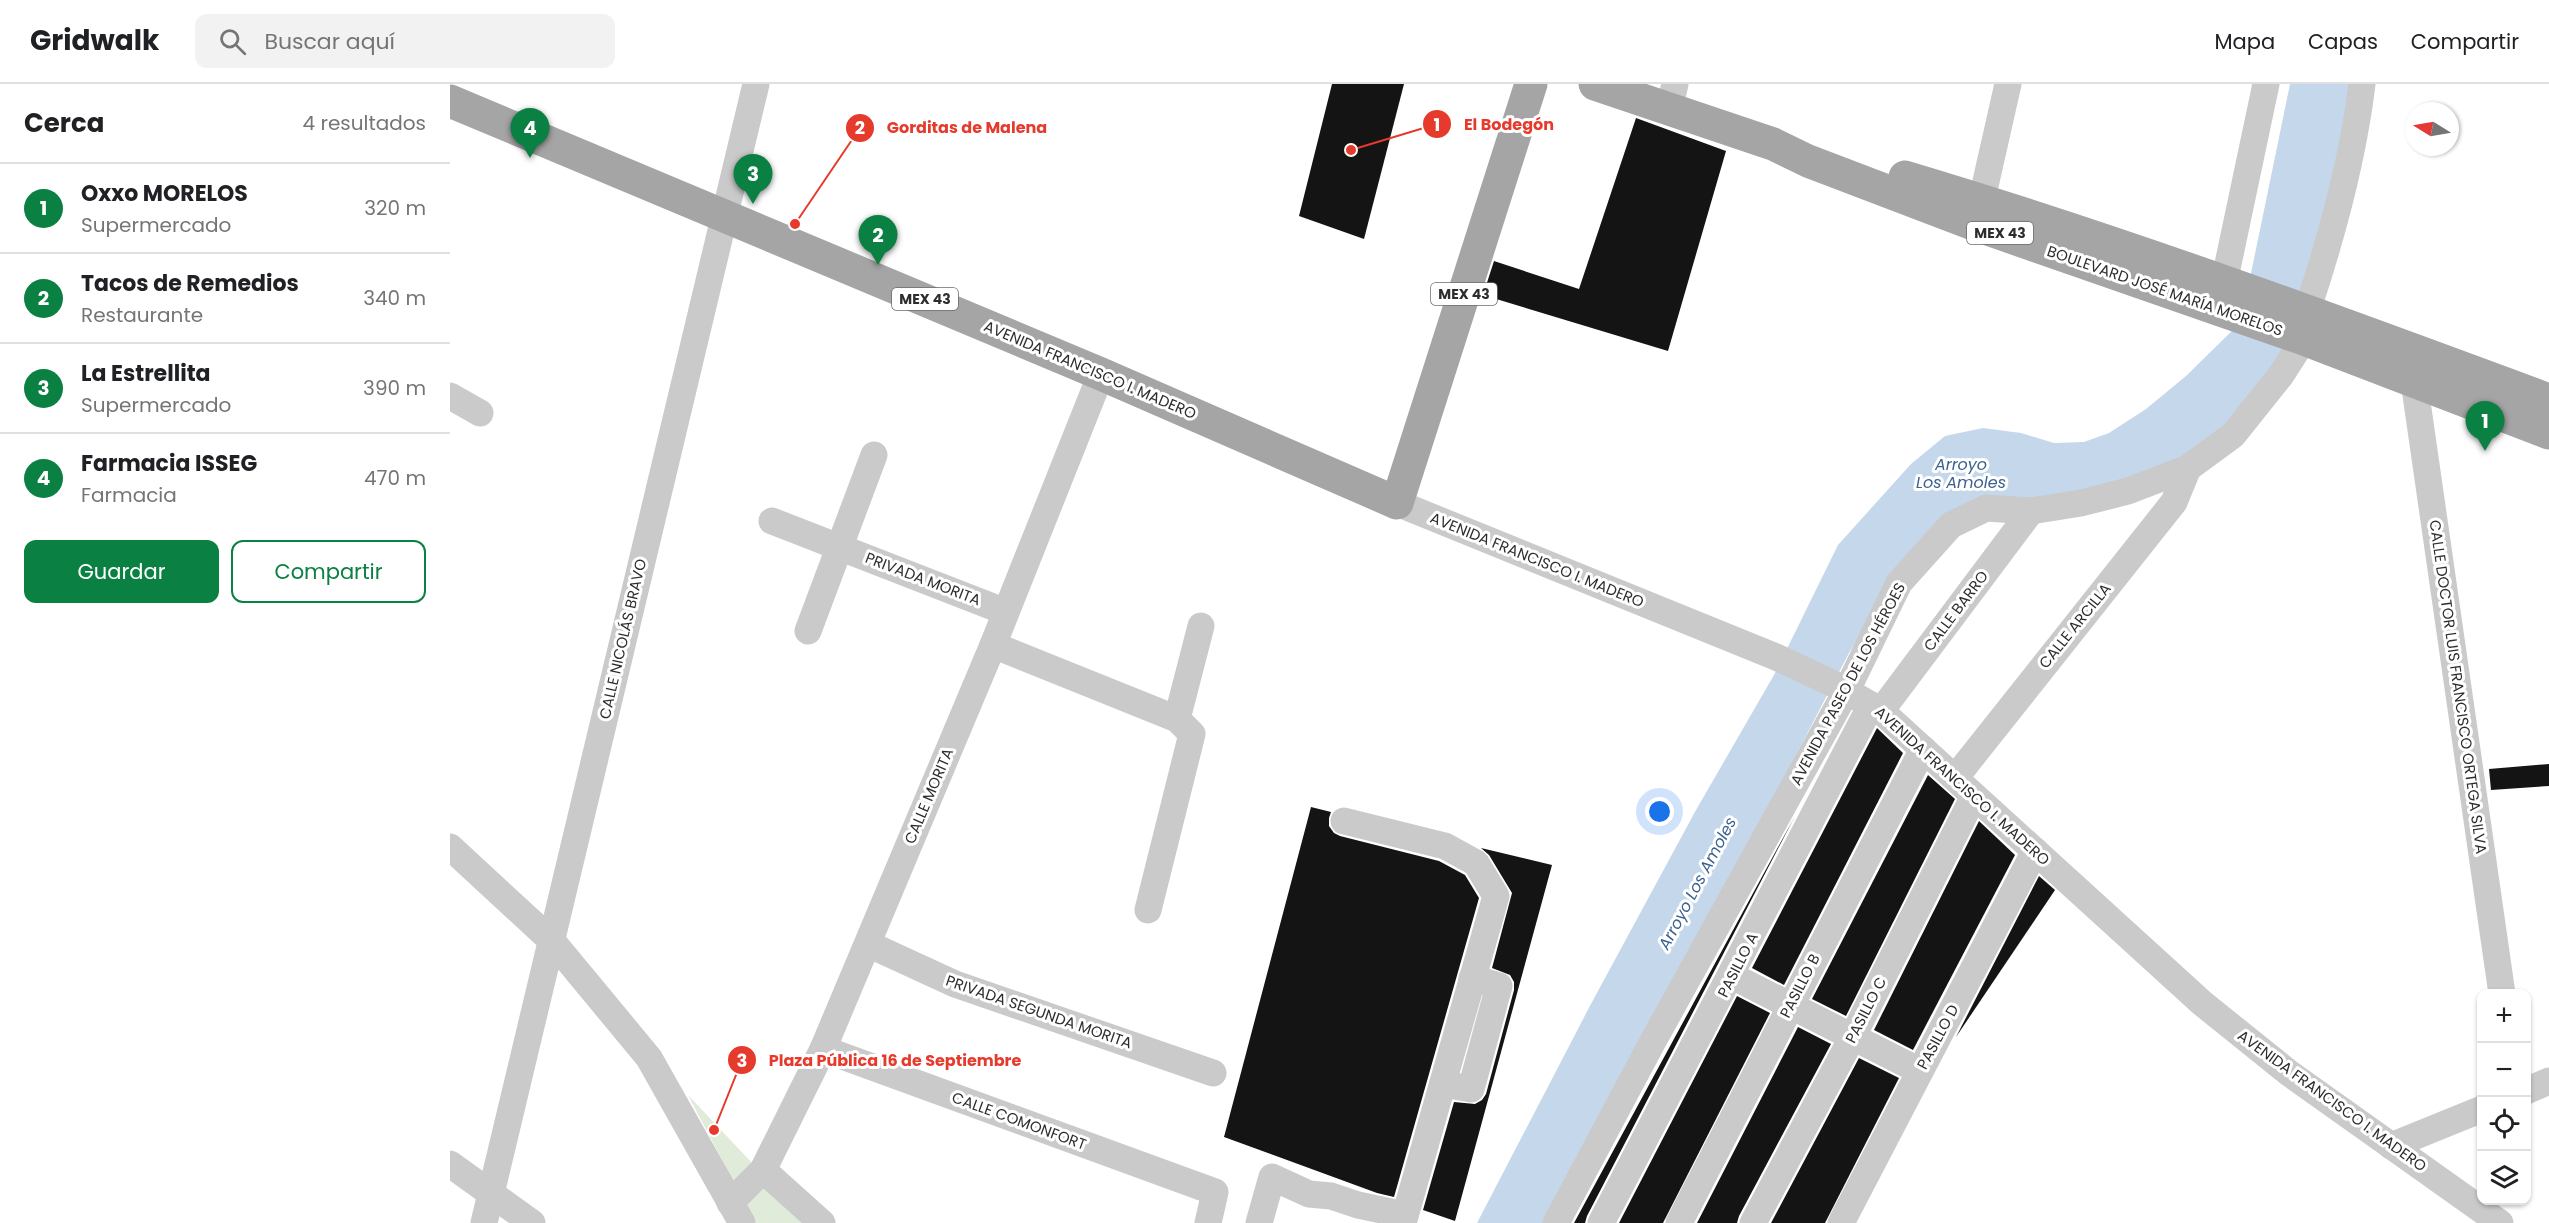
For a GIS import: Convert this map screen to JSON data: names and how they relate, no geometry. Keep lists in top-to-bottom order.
{
  "streets": {
    "main road": ["MEX 43", "BOULEVARD JOSÉ MARÍA MORELOS", "AVENIDA FRANCISCO I. MADERO"],
    "street": [
      "PRIVADA MORITA",
      "CALLE BARRO",
      "CALLE ARCILLA",
      "CALLE NICOLÁS BRAVO",
      "AVENIDA PASEO DE LOS HÉROES",
      "CALLE DOCTOR LUIS FRANCISCO ORTEGA SILVA",
      "CALLE MORITA",
      "PASILLO A",
      "PASILLO B",
      "PASILLO C",
      "PRIVADA SEGUNDA MORITA",
      "PASILLO D",
      "CALLE COMONFORT"
    ]
  },
  "crossings": [
    ["MEX 43", "BOULEVARD JOSÉ MARÍA MORELOS"],
    ["MEX 43", "AVENIDA FRANCISCO I. MADERO"],
    ["BOULEVARD JOSÉ MARÍA MORELOS", "AVENIDA PASEO DE LOS HÉROES"],
    ["BOULEVARD JOSÉ MARÍA MORELOS", "CALLE DOCTOR LUIS FRANCISCO ORTEGA SILVA"],
    ["AVENIDA FRANCISCO I. MADERO", "CALLE BARRO"],
    ["AVENIDA FRANCISCO I. MADERO", "CALLE ARCILLA"],
    ["AVENIDA FRANCISCO I. MADERO", "CALLE NICOLÁS BRAVO"],
    ["AVENIDA FRANCISCO I. MADERO", "AVENIDA PASEO DE LOS HÉROES"],
    ["AVENIDA FRANCISCO I. MADERO", "CALLE MORITA"],
    ["AVENIDA FRANCISCO I. MADERO", "PASILLO A"],
    ["AVENIDA FRANCISCO I. MADERO", "PASILLO B"],
    ["AVENIDA FRANCISCO I. MADERO", "PASILLO C"],
    ["AVENIDA FRANCISCO I. MADERO", "PASILLO D"],
    ["PRIVADA MORITA", "CALLE MORITA"],
    ["CALLE BARRO", "AVENIDA PASEO DE LOS HÉROES"],
    ["CALLE BARRO", "PASILLO A"],
    ["CALLE ARCILLA", "AVENIDA PASEO DE LOS HÉROES"],
    ["CALLE ARCILLA", "PASILLO C"],
    ["CALLE MORITA", "PRIVADA SEGUNDA MORITA"],
    ["CALLE MORITA", "CALLE COMONFORT"]
  ],
  "water": ["Arroyo Los Amoles"],
  "places": ["El Bodegón", "Gorditas de Malena", "Plaza Pública 16 de Septiembre"],
  "north": "left",
  "page": {
    "header": "Gridwalk",
    "search": "Buscar aquí",
    "nav": ["Mapa", "Capas", "Compartir"],
    "heading": ["Cerca", "4 resultados"],
    "pins": [
      "4",
      "3",
      "2",
      "1"
    ],
    "list": [
      {
        "mark": "1",
        "name": "Oxxo MORELOS",
        "note": "Supermercado",
        "value": "320 m"
      },
      {
        "mark": "2",
        "name": "Tacos de Remedios",
        "note": "Restaurante",
        "value": "340 m"
      },
      {
        "mark": "3",
        "name": "La Estrellita",
        "note": "Supermercado",
        "value": "390 m"
      },
      {
        "mark": "4",
        "name": "Farmacia ISSEG",
        "note": "Farmacia",
        "value": "470 m"
      }
    ],
    "buttons": ["Guardar", "Compartir"],
    "map_buttons": ["+", "−"]
  }
}
